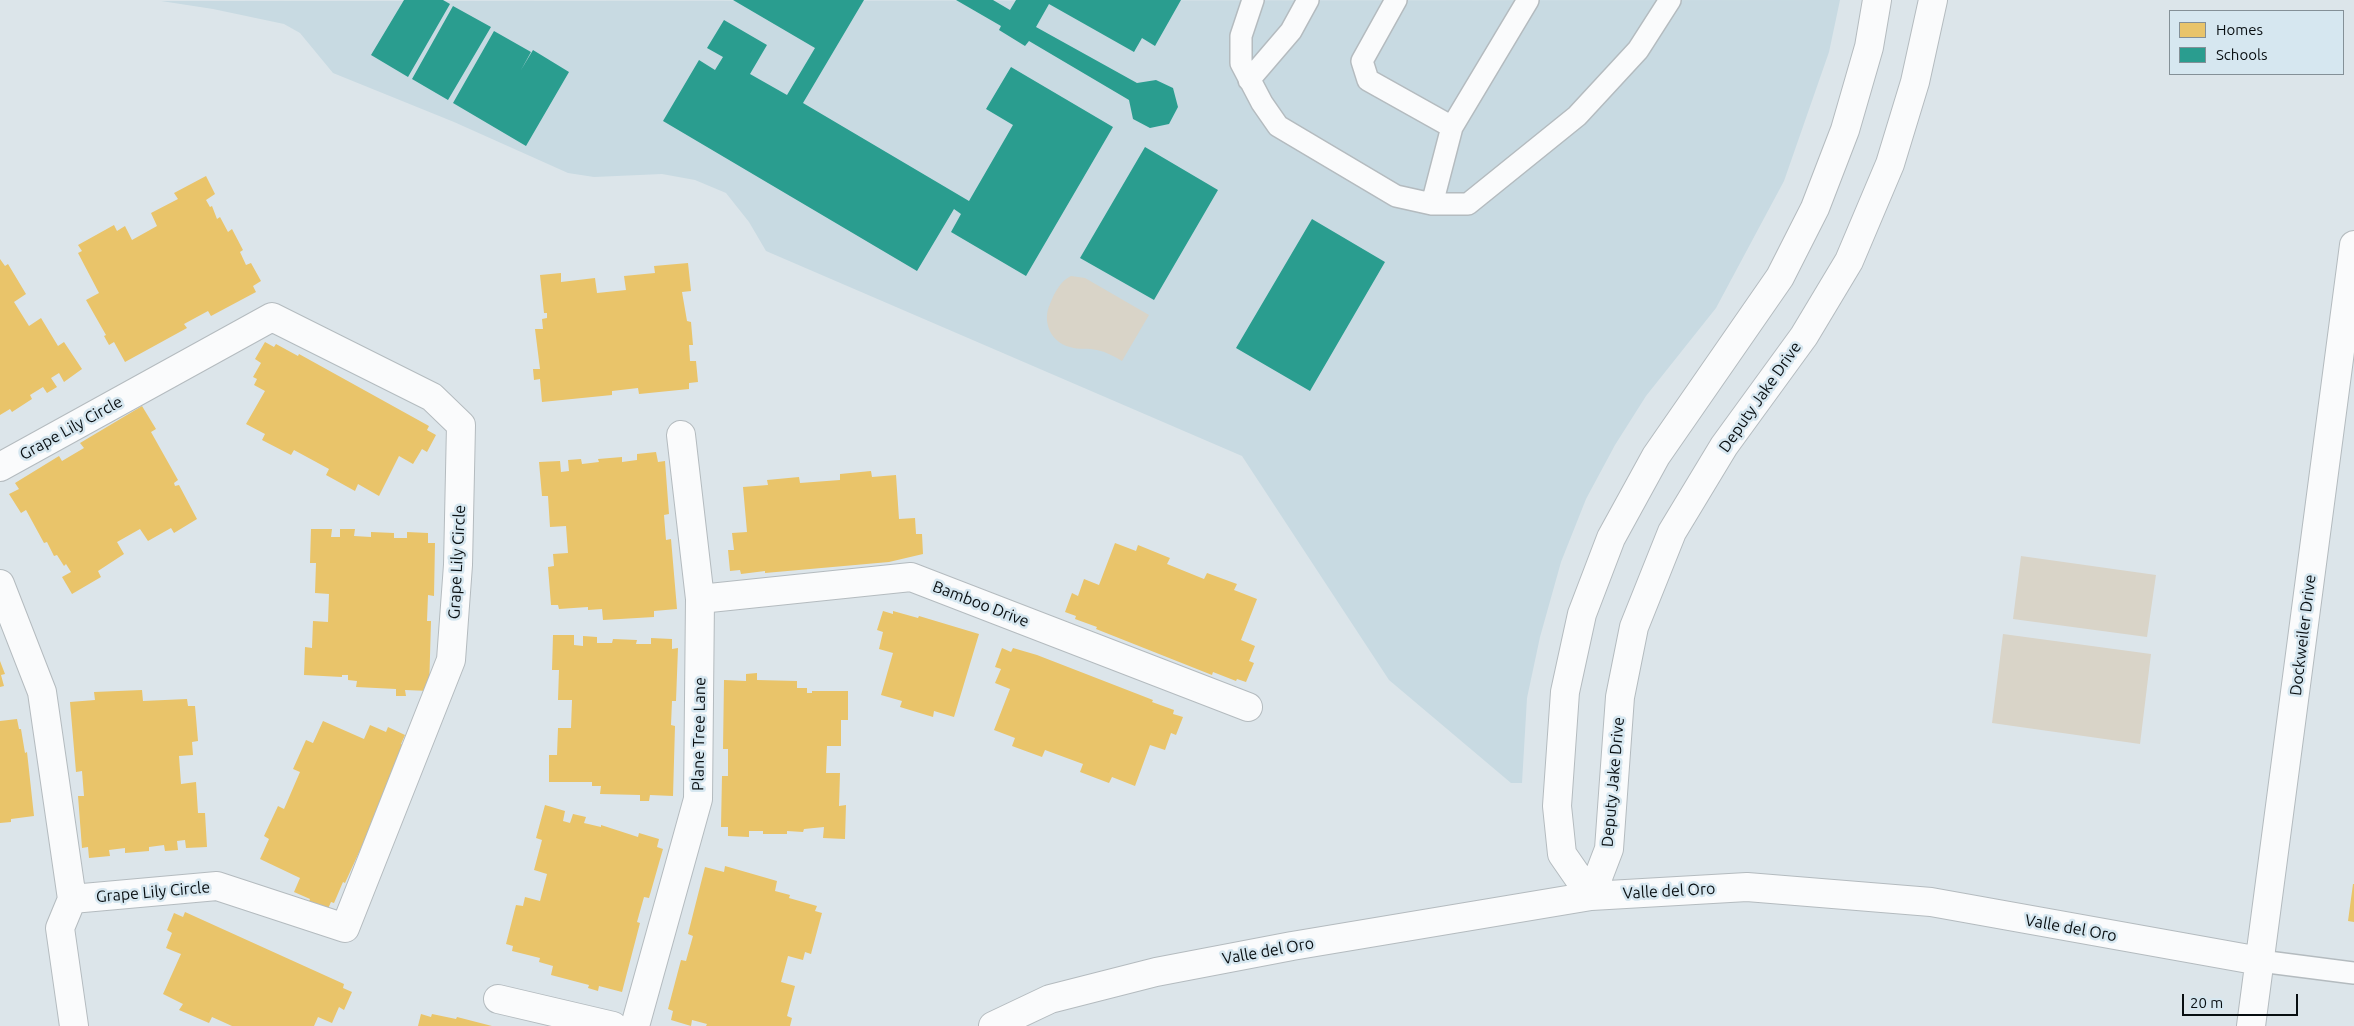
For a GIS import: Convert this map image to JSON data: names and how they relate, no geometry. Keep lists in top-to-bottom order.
{
  "streets": {
    "street": [
      "Deputy Jake Drive",
      "Grape Lily Circle",
      "Bamboo Drive",
      "Dockweiler Drive",
      "Plane Tree Lane",
      "Valle del Oro"
    ]
  },
  "crossings": [
    ["Deputy Jake Drive", "Valle del Oro"],
    ["Bamboo Drive", "Plane Tree Lane"],
    ["Dockweiler Drive", "Valle del Oro"]
  ],
  "legend": ["Homes", "Schools"],
  "scale_bar": "20 m"
}
